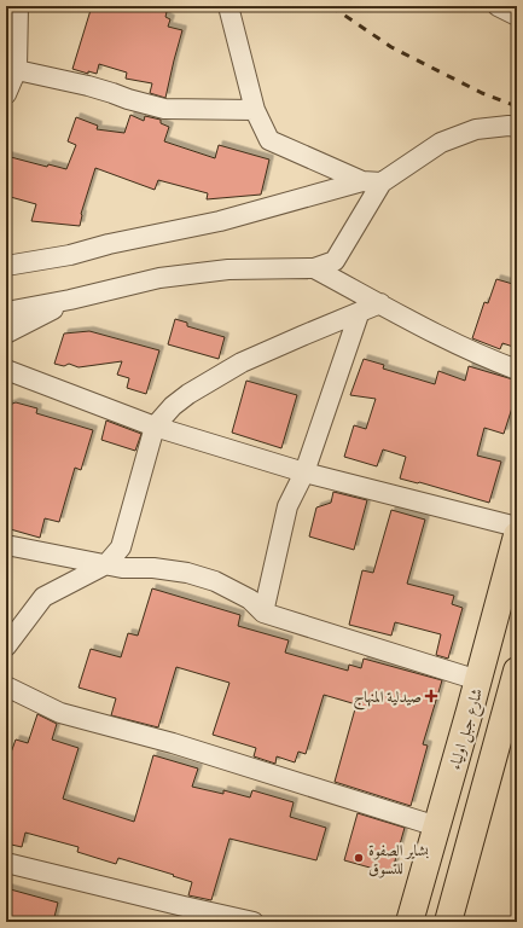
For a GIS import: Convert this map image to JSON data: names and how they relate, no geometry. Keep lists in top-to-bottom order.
{
  "streets": {
    "highway": ["شارع جبل اولياء"]
  },
  "places": {
    "health": ["صيدلية المنهاج"],
    "other": ["بشاير الصفوة للتسوق"]
  }
}
